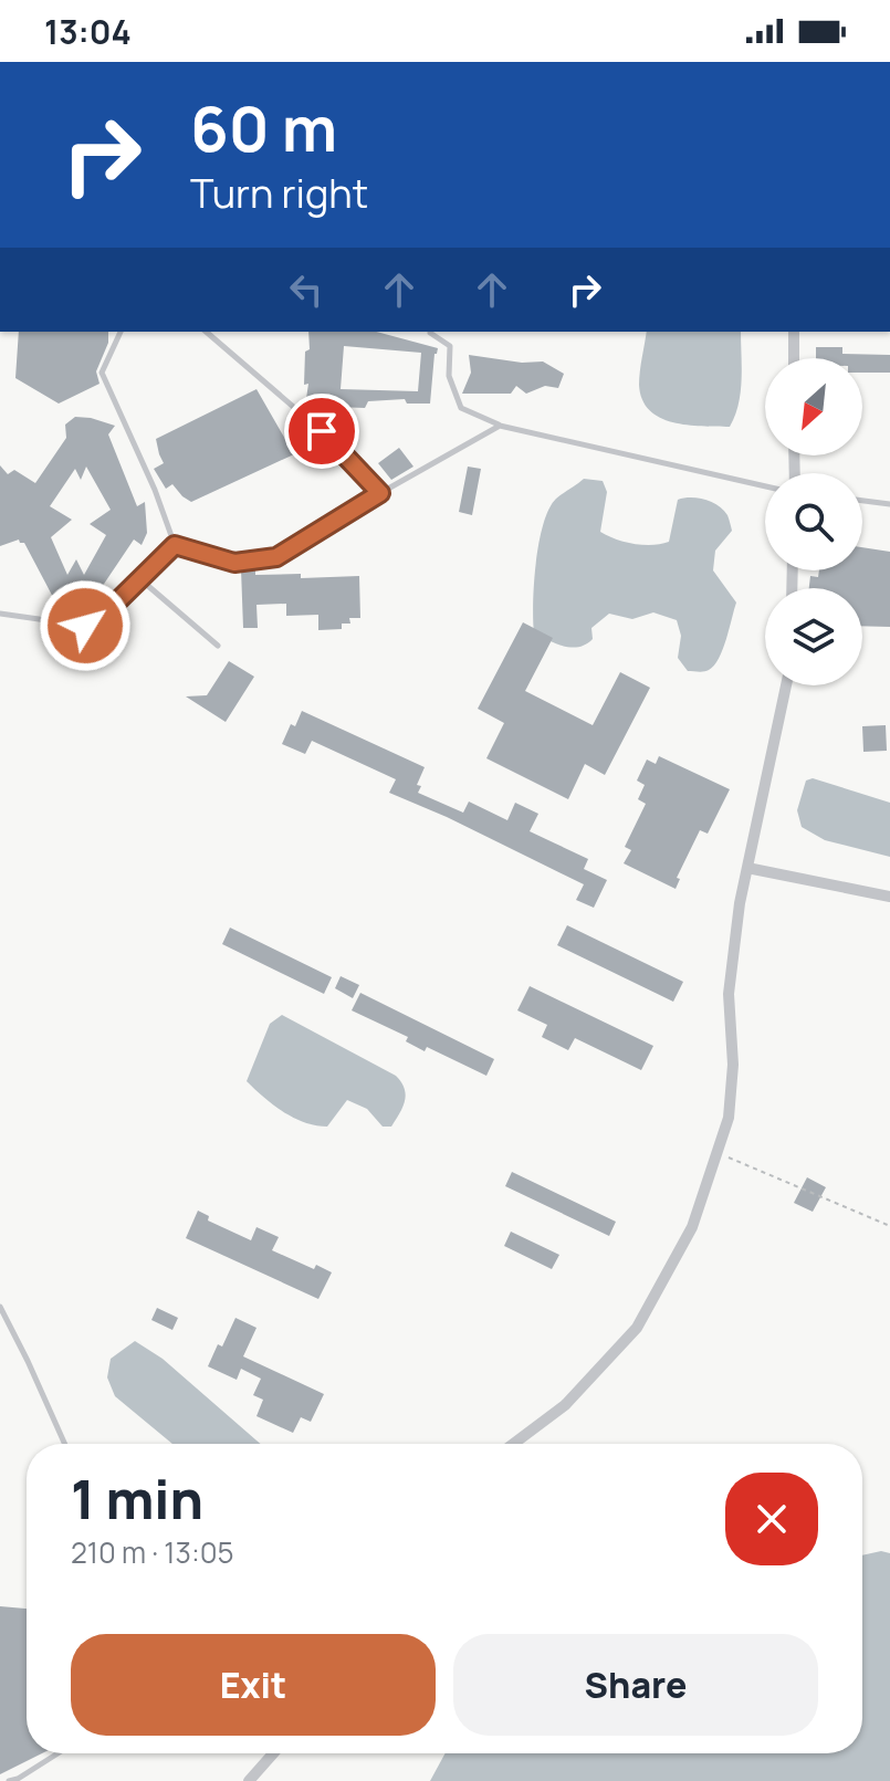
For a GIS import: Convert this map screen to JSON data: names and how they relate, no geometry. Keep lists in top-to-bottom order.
{
  "north": "bottom left",
  "page": {
    "status": "13:04",
    "turn": ["60 m", "Turn right"],
    "heading": ["1 min", "210 m · 13:05"],
    "buttons": ["Exit", "Share"]
  }
}
